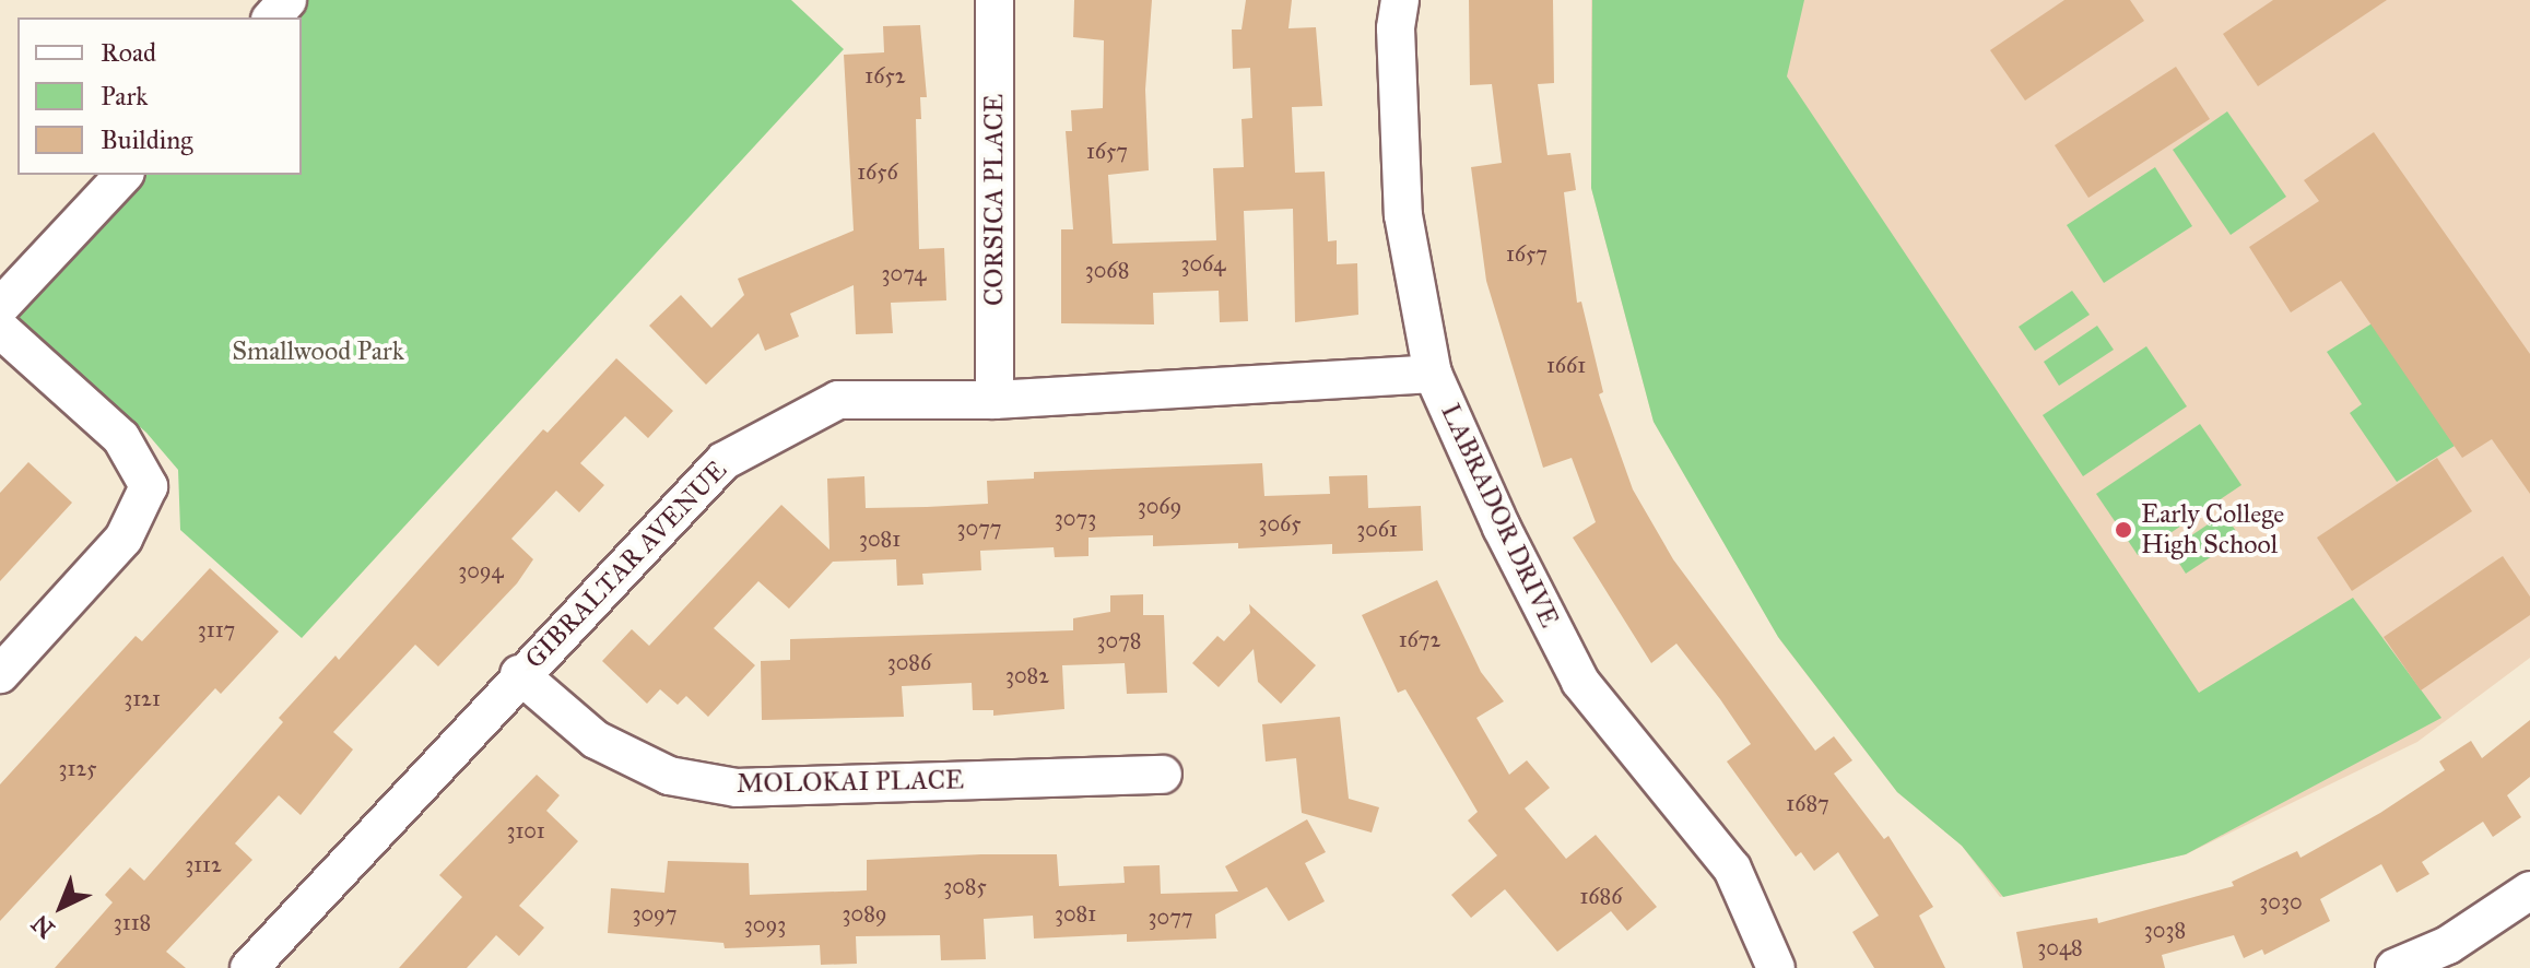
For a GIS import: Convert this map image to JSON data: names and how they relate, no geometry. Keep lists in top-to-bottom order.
{
  "streets": {
    "street": [
      "CORSICA PLACE",
      "LABRADOR DRIVE",
      "GIBRALTAR AVENUE",
      "MOLOKAI PLACE"
    ]
  },
  "crossings": [
    ["CORSICA PLACE", "GIBRALTAR AVENUE"],
    ["LABRADOR DRIVE", "GIBRALTAR AVENUE"],
    ["GIBRALTAR AVENUE", "MOLOKAI PLACE"]
  ],
  "parks": ["Smallwood Park"],
  "places": ["Early College High School"],
  "house_numbers": [
    "1652",
    "1657",
    "1656",
    "1657",
    "3064",
    "3068",
    "3074",
    "1661",
    "3069",
    "3073",
    "3065",
    "3077",
    "3061",
    "3081",
    "3094",
    "3117",
    "1672",
    "3078",
    "3086",
    "3082",
    "3121",
    "3125",
    "1687",
    "3101",
    "3112",
    "3085",
    "1686",
    "3030",
    "3097",
    "3089",
    "3081",
    "3077",
    "3118",
    "3093",
    "3038",
    "3048"
  ],
  "legend": ["Road", "Park", "Building"],
  "north": "bottom left"
}
